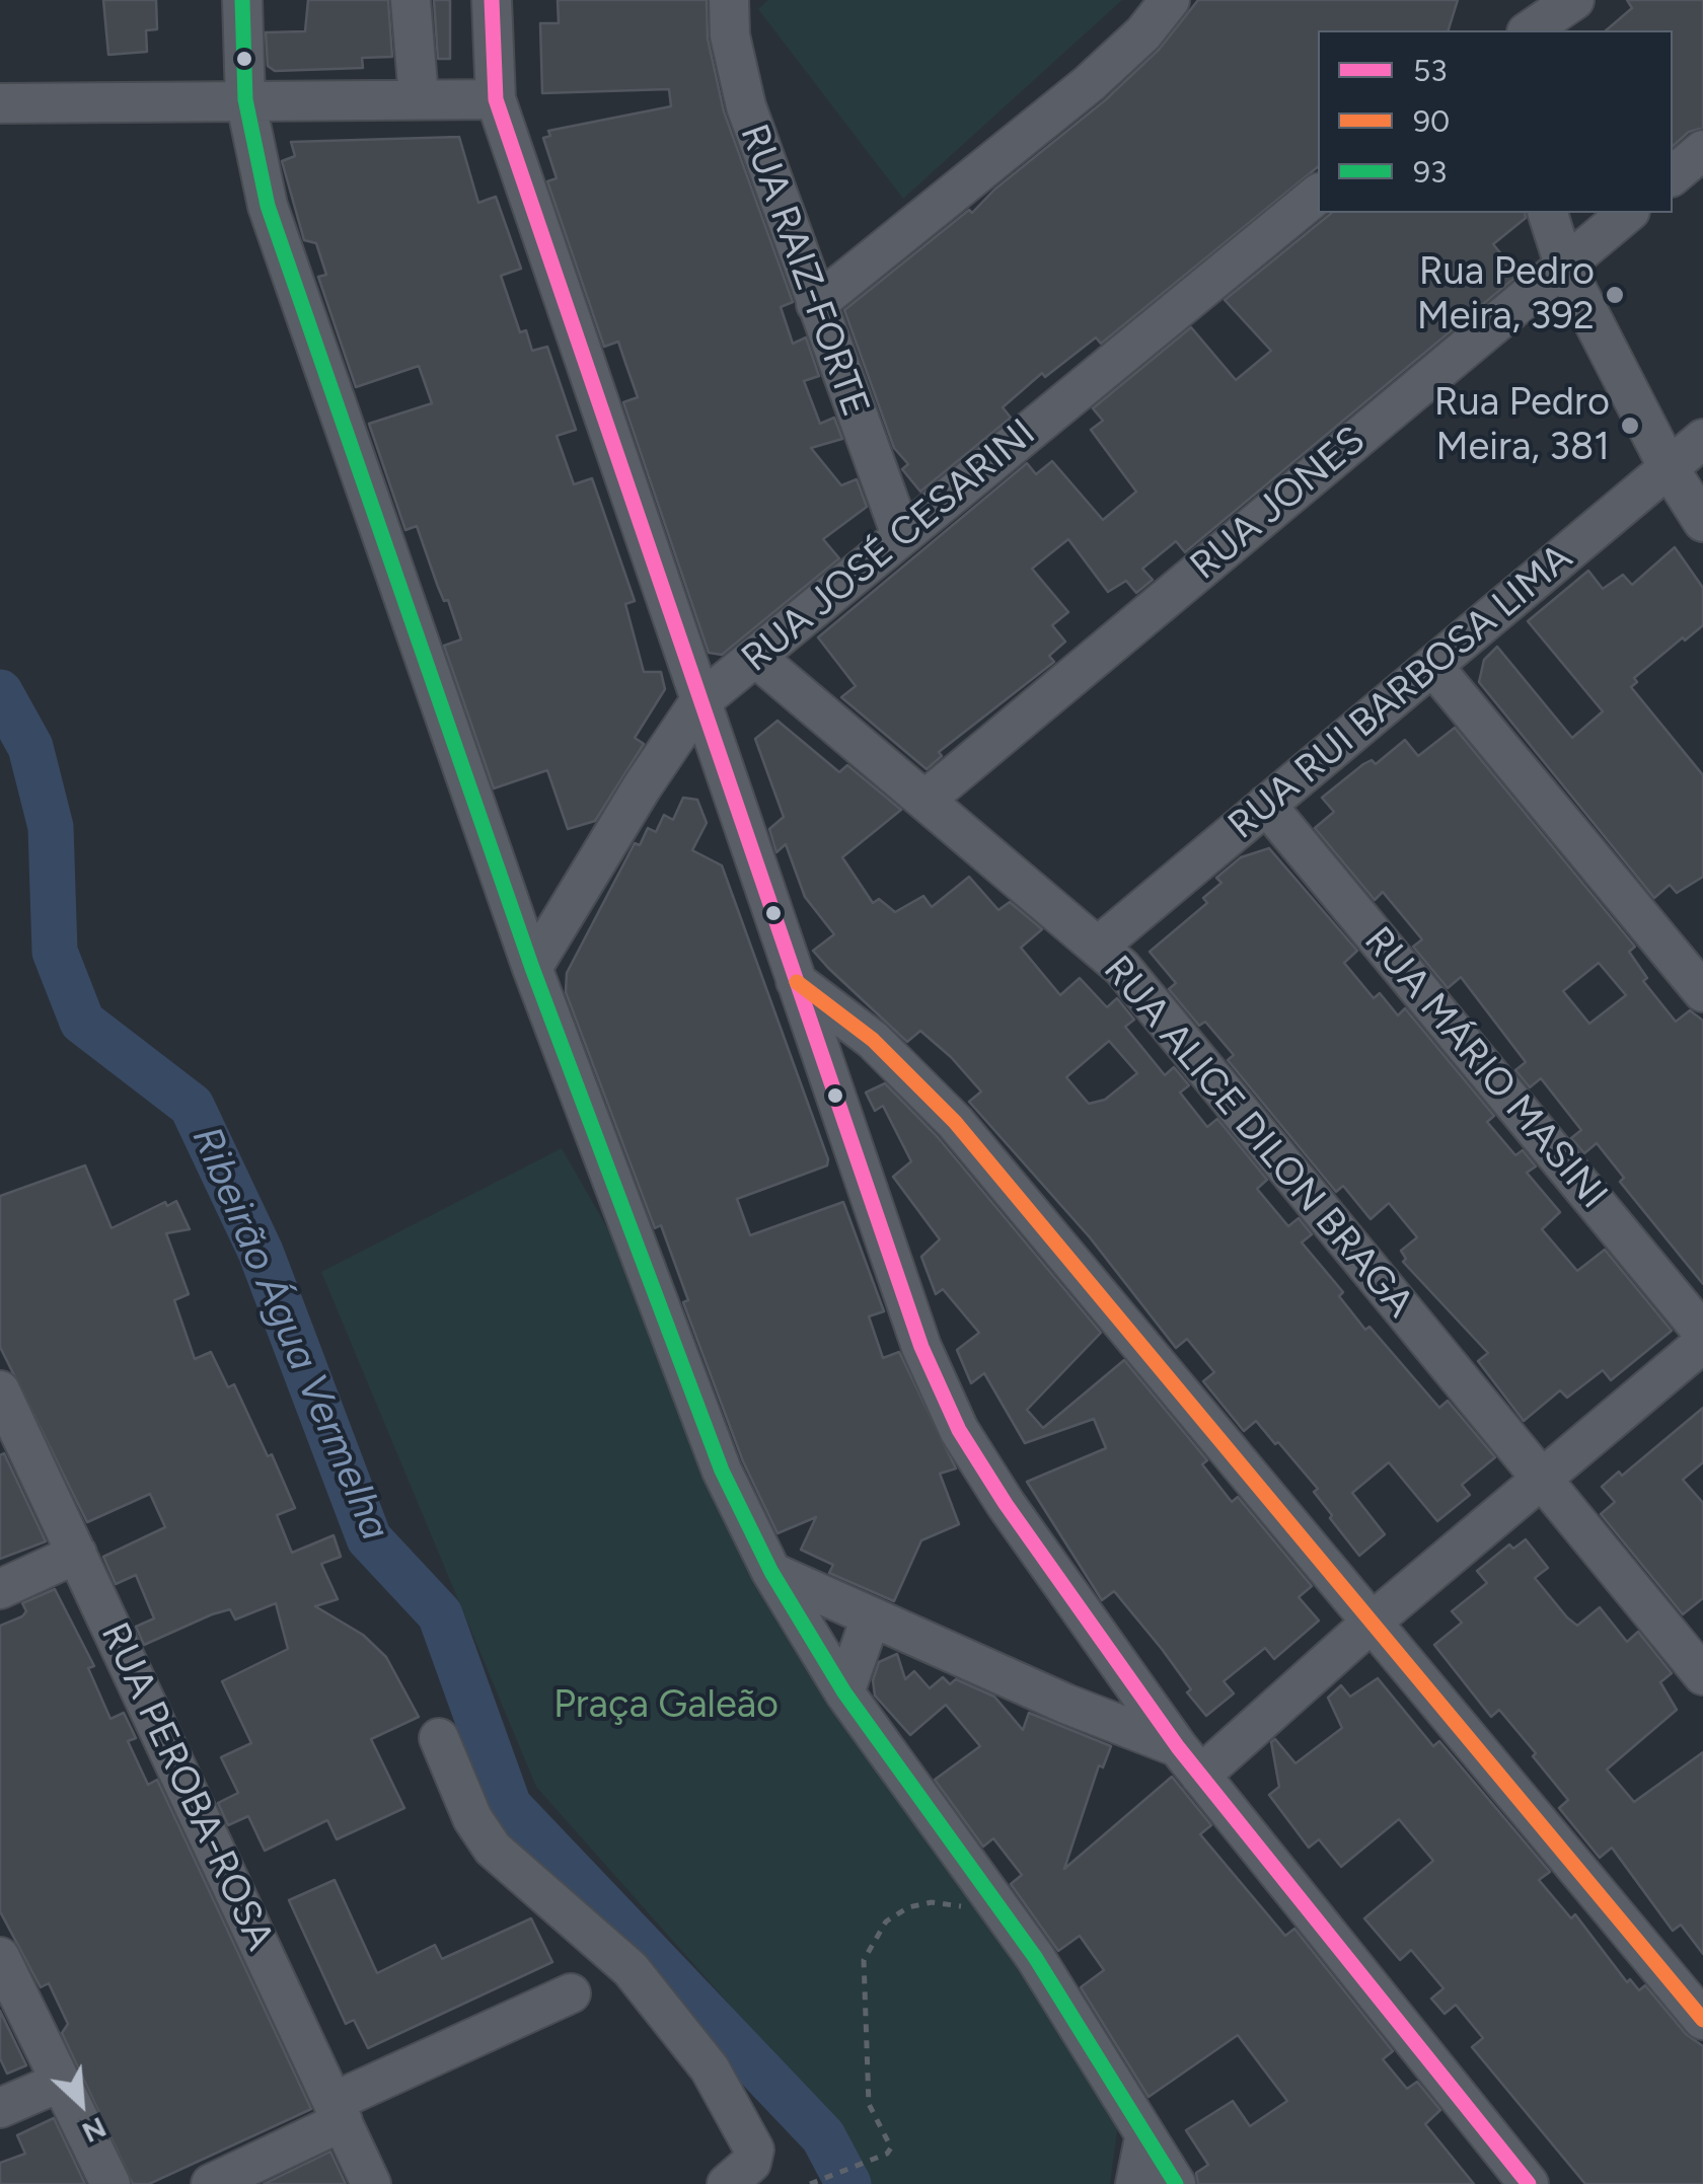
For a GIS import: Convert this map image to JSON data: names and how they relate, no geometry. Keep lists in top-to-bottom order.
{
  "streets": {
    "street": [
      "RUA RAIZ-FORTE",
      "RUA JONES",
      "RUA JOSÉ CESARINI",
      "RUA RUI BARBOSA LIMA",
      "RUA MÁRIO MASINI",
      "RUA ALICE DILON BRAGA",
      "RUA PEROBA-ROSA"
    ]
  },
  "crossings": [
    ["RUA RAIZ-FORTE", "RUA JOSÉ CESARINI"],
    ["RUA JONES", "RUA ALICE DILON BRAGA"],
    ["RUA JOSÉ CESARINI", "RUA ALICE DILON BRAGA"],
    ["RUA RUI BARBOSA LIMA", "RUA MÁRIO MASINI"],
    ["RUA RUI BARBOSA LIMA", "RUA ALICE DILON BRAGA"]
  ],
  "water": ["Ribeirão Água Vermelha"],
  "parks": ["Praça Galeão"],
  "places": ["Rua Pedro Meira, 392", "Rua Pedro Meira, 381"],
  "lines": ["transit line 53", "transit line 93", "transit line 90"],
  "legend": ["53", "90", "93"],
  "north": "bottom right"
}
